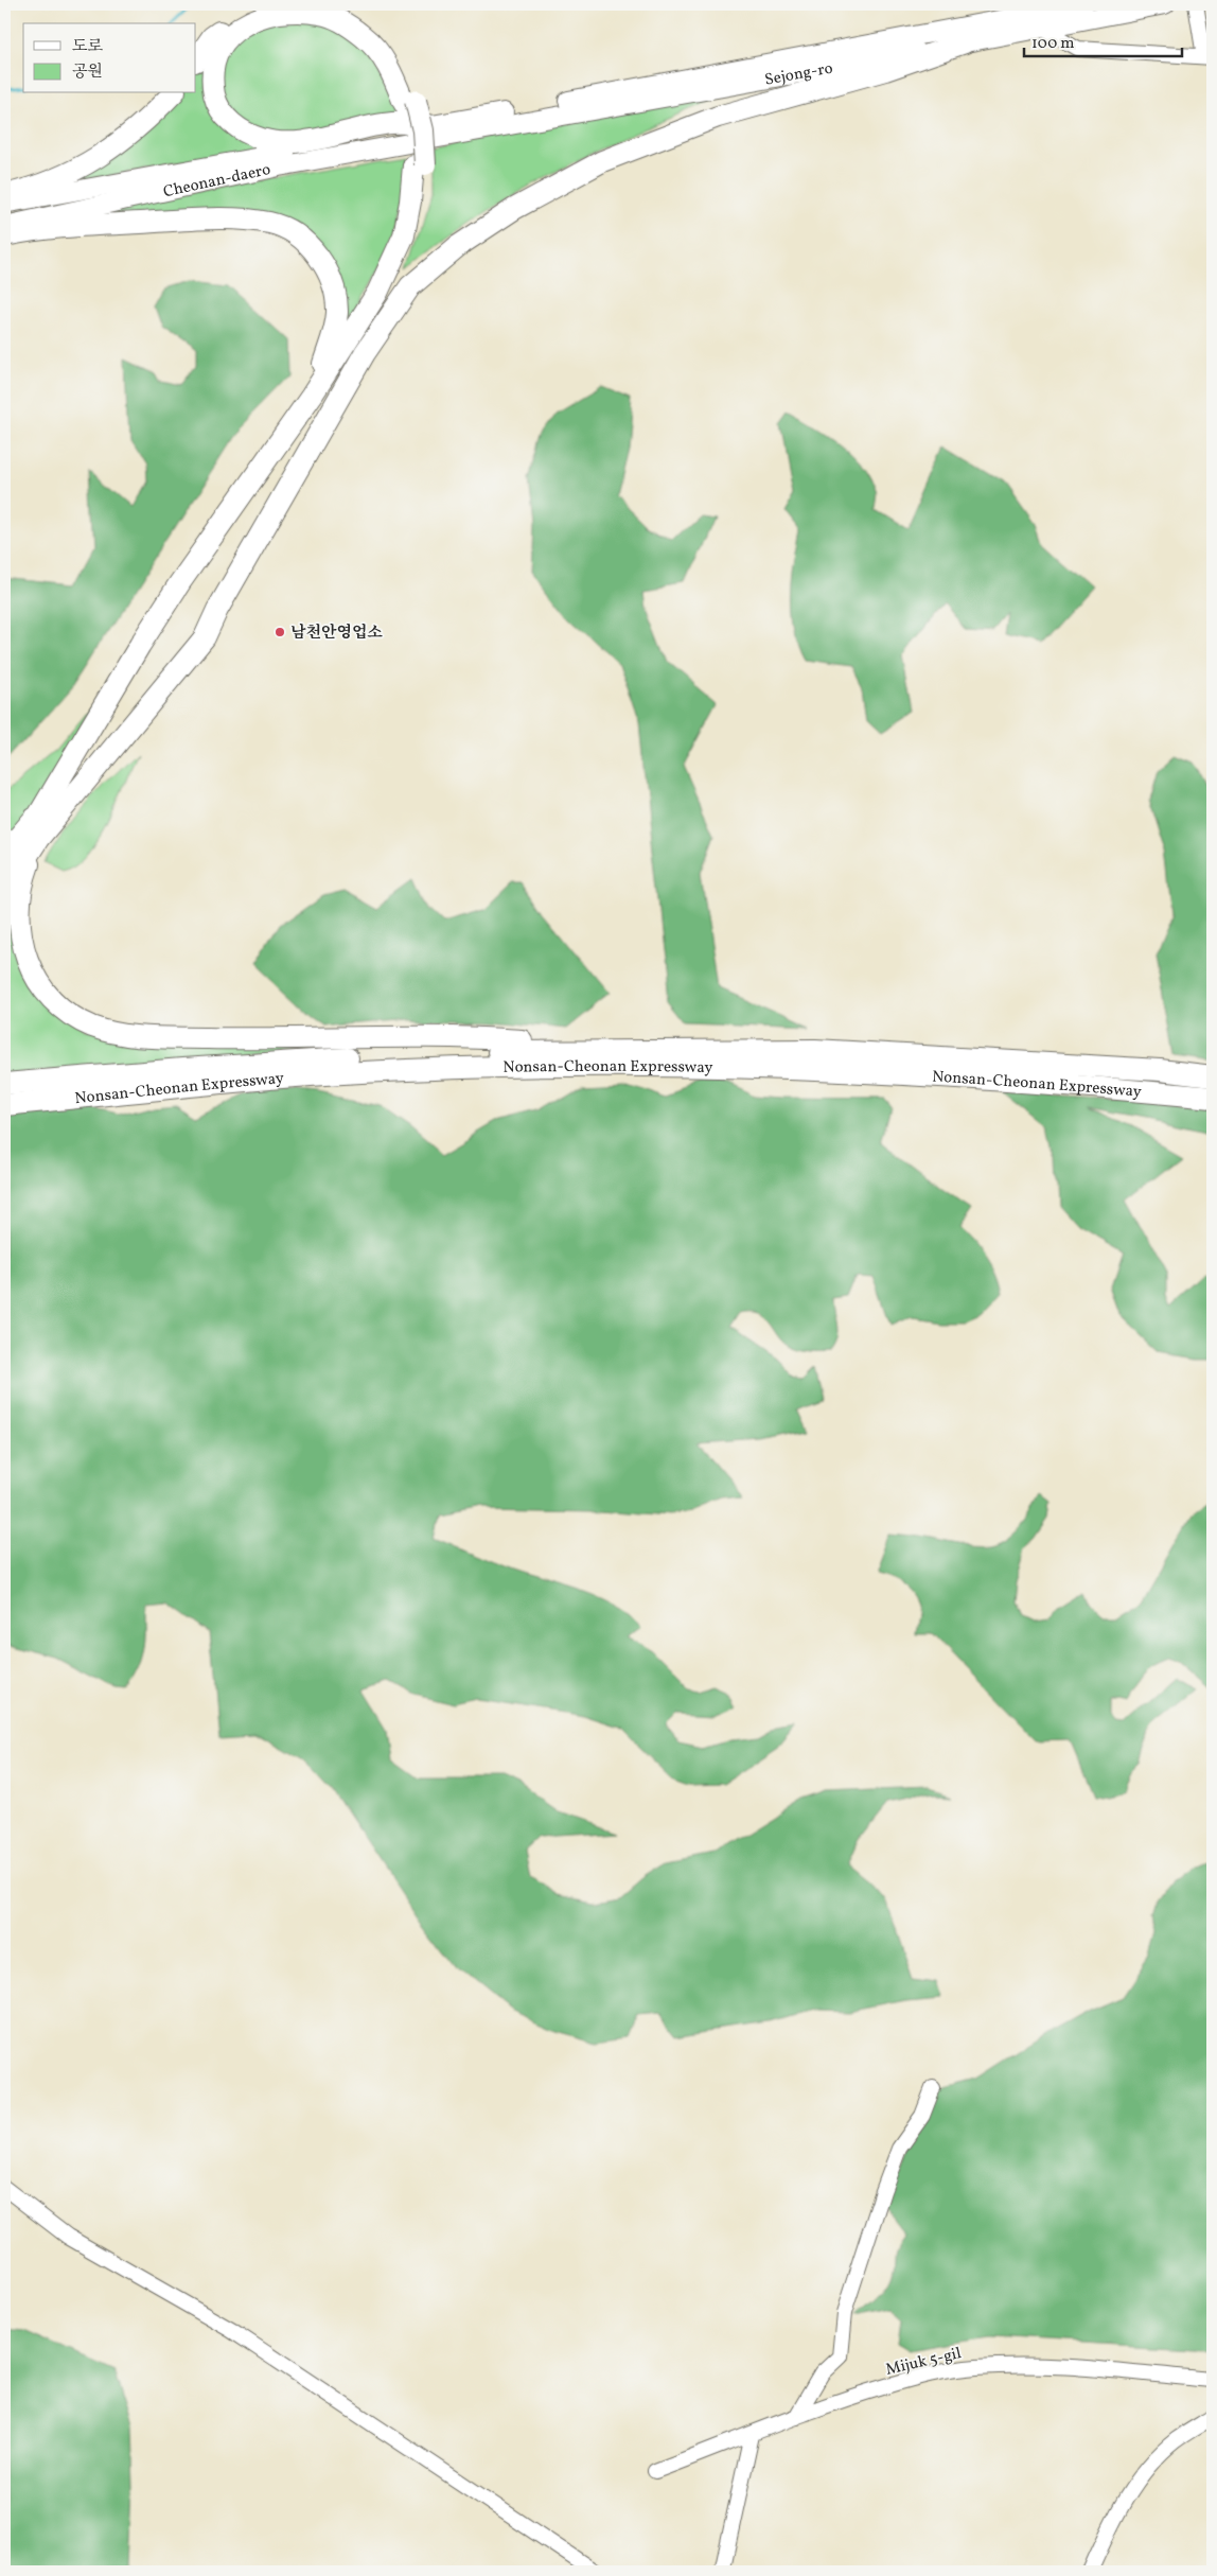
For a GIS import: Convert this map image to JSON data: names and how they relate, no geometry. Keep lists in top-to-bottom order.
{
  "streets": {
    "highway": ["Nonsan-Cheonan Expressway"],
    "main road": ["Sejong-ro", "Cheonan-daero"],
    "street": ["Mijuk 5-gil"]
  },
  "crossings": [
    ["Sejong-ro", "Cheonan-daero"]
  ],
  "places": ["남천안영업소"],
  "legend": ["도로", "공원"],
  "scale_bar": "100 m"
}
